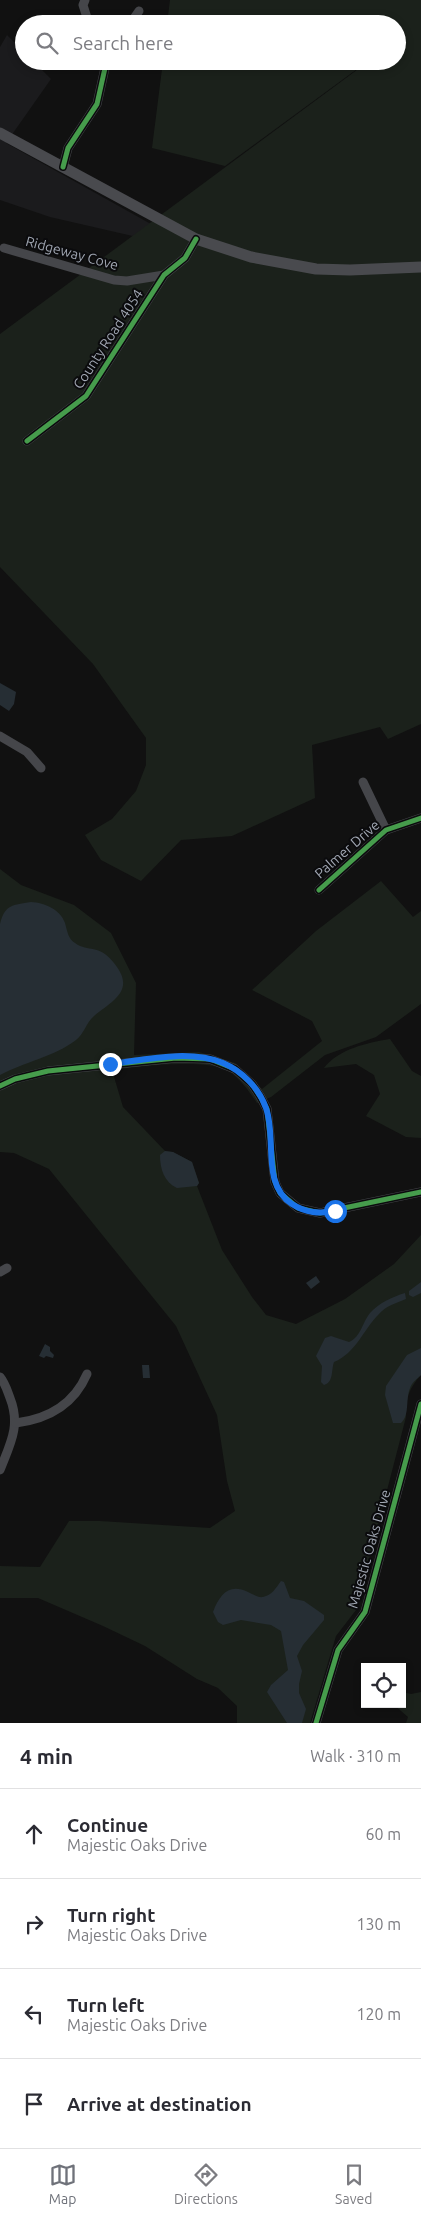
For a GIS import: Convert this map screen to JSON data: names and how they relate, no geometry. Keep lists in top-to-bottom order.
{
  "streets": {
    "street": [
      "Ridgeway Cove",
      "County Road 4054",
      "Palmer Drive",
      "Majestic Oaks Drive"
    ]
  },
  "crossings": [
    ["Ridgeway Cove", "County Road 4054"]
  ],
  "page": {
    "search": "Search here",
    "heading": ["4 min", "Walk · 310 m"],
    "list": [
      ["Continue", "Majestic Oaks Drive", "60 m"],
      ["Turn right", "Majestic Oaks Drive", "130 m"],
      ["Turn left", "Majestic Oaks Drive", "120 m"],
      "Arrive at destination"
    ],
    "nav": ["Map", "Directions", "Saved"]
  }
}
